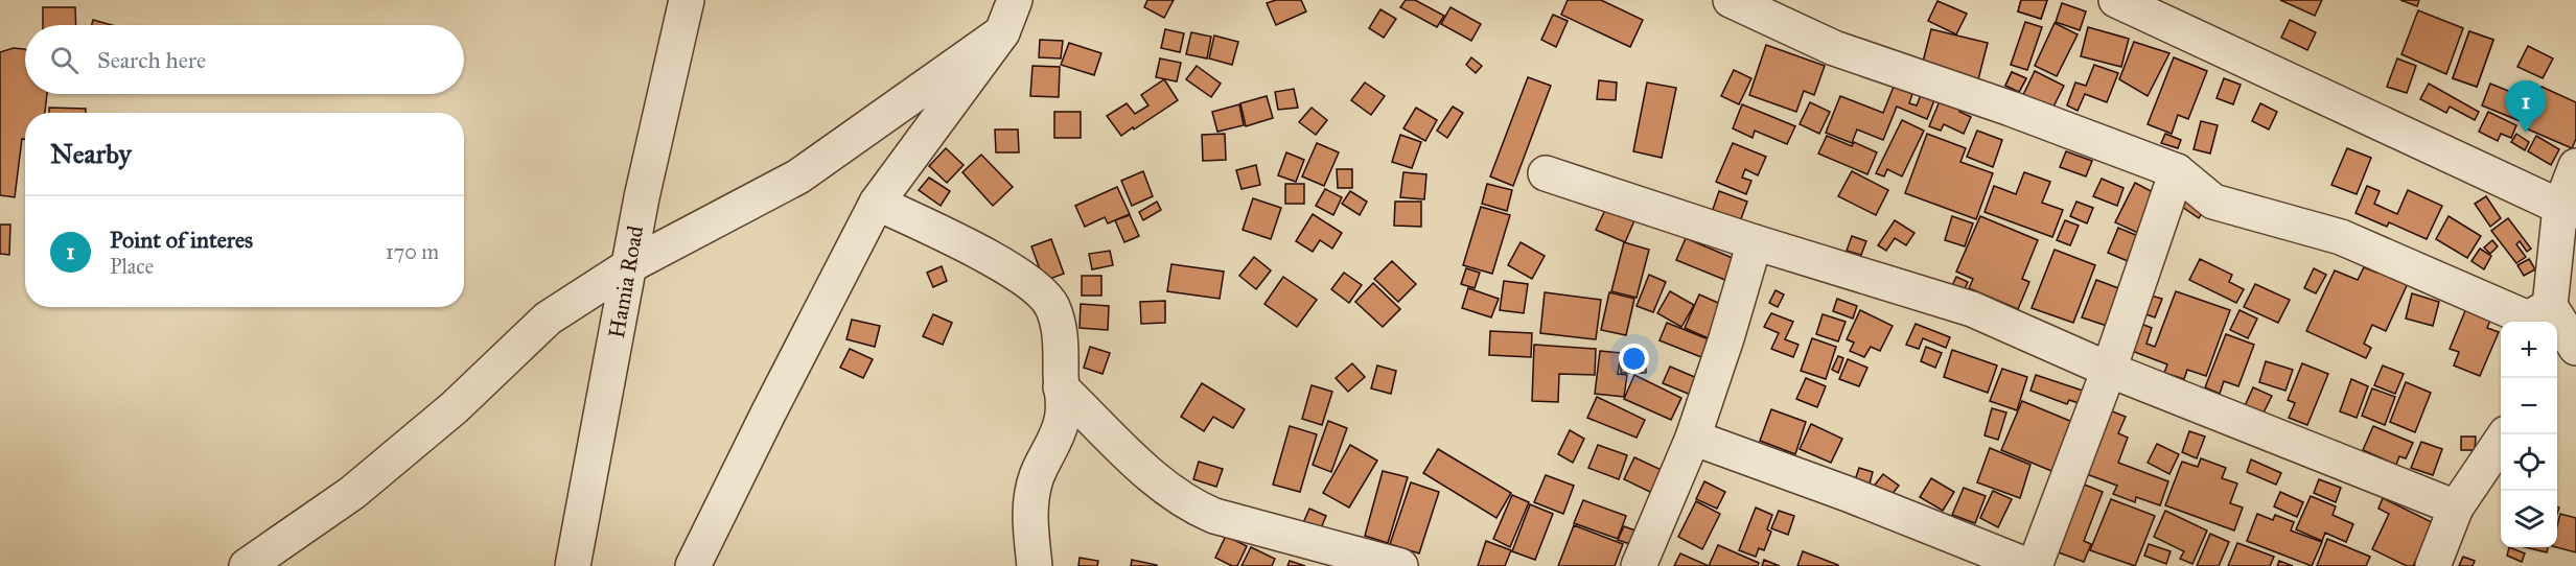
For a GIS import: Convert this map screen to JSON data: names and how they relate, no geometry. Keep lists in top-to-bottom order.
{
  "streets": {
    "street": ["Hamia Road"]
  },
  "page": {
    "search": "Search here",
    "pins": "1",
    "heading": "Nearby",
    "list": [
      {
        "mark": "1",
        "name": "Point of interes",
        "note": "Place",
        "value": "170 m"
      }
    ],
    "map_buttons": ["+", "−"]
  }
}
